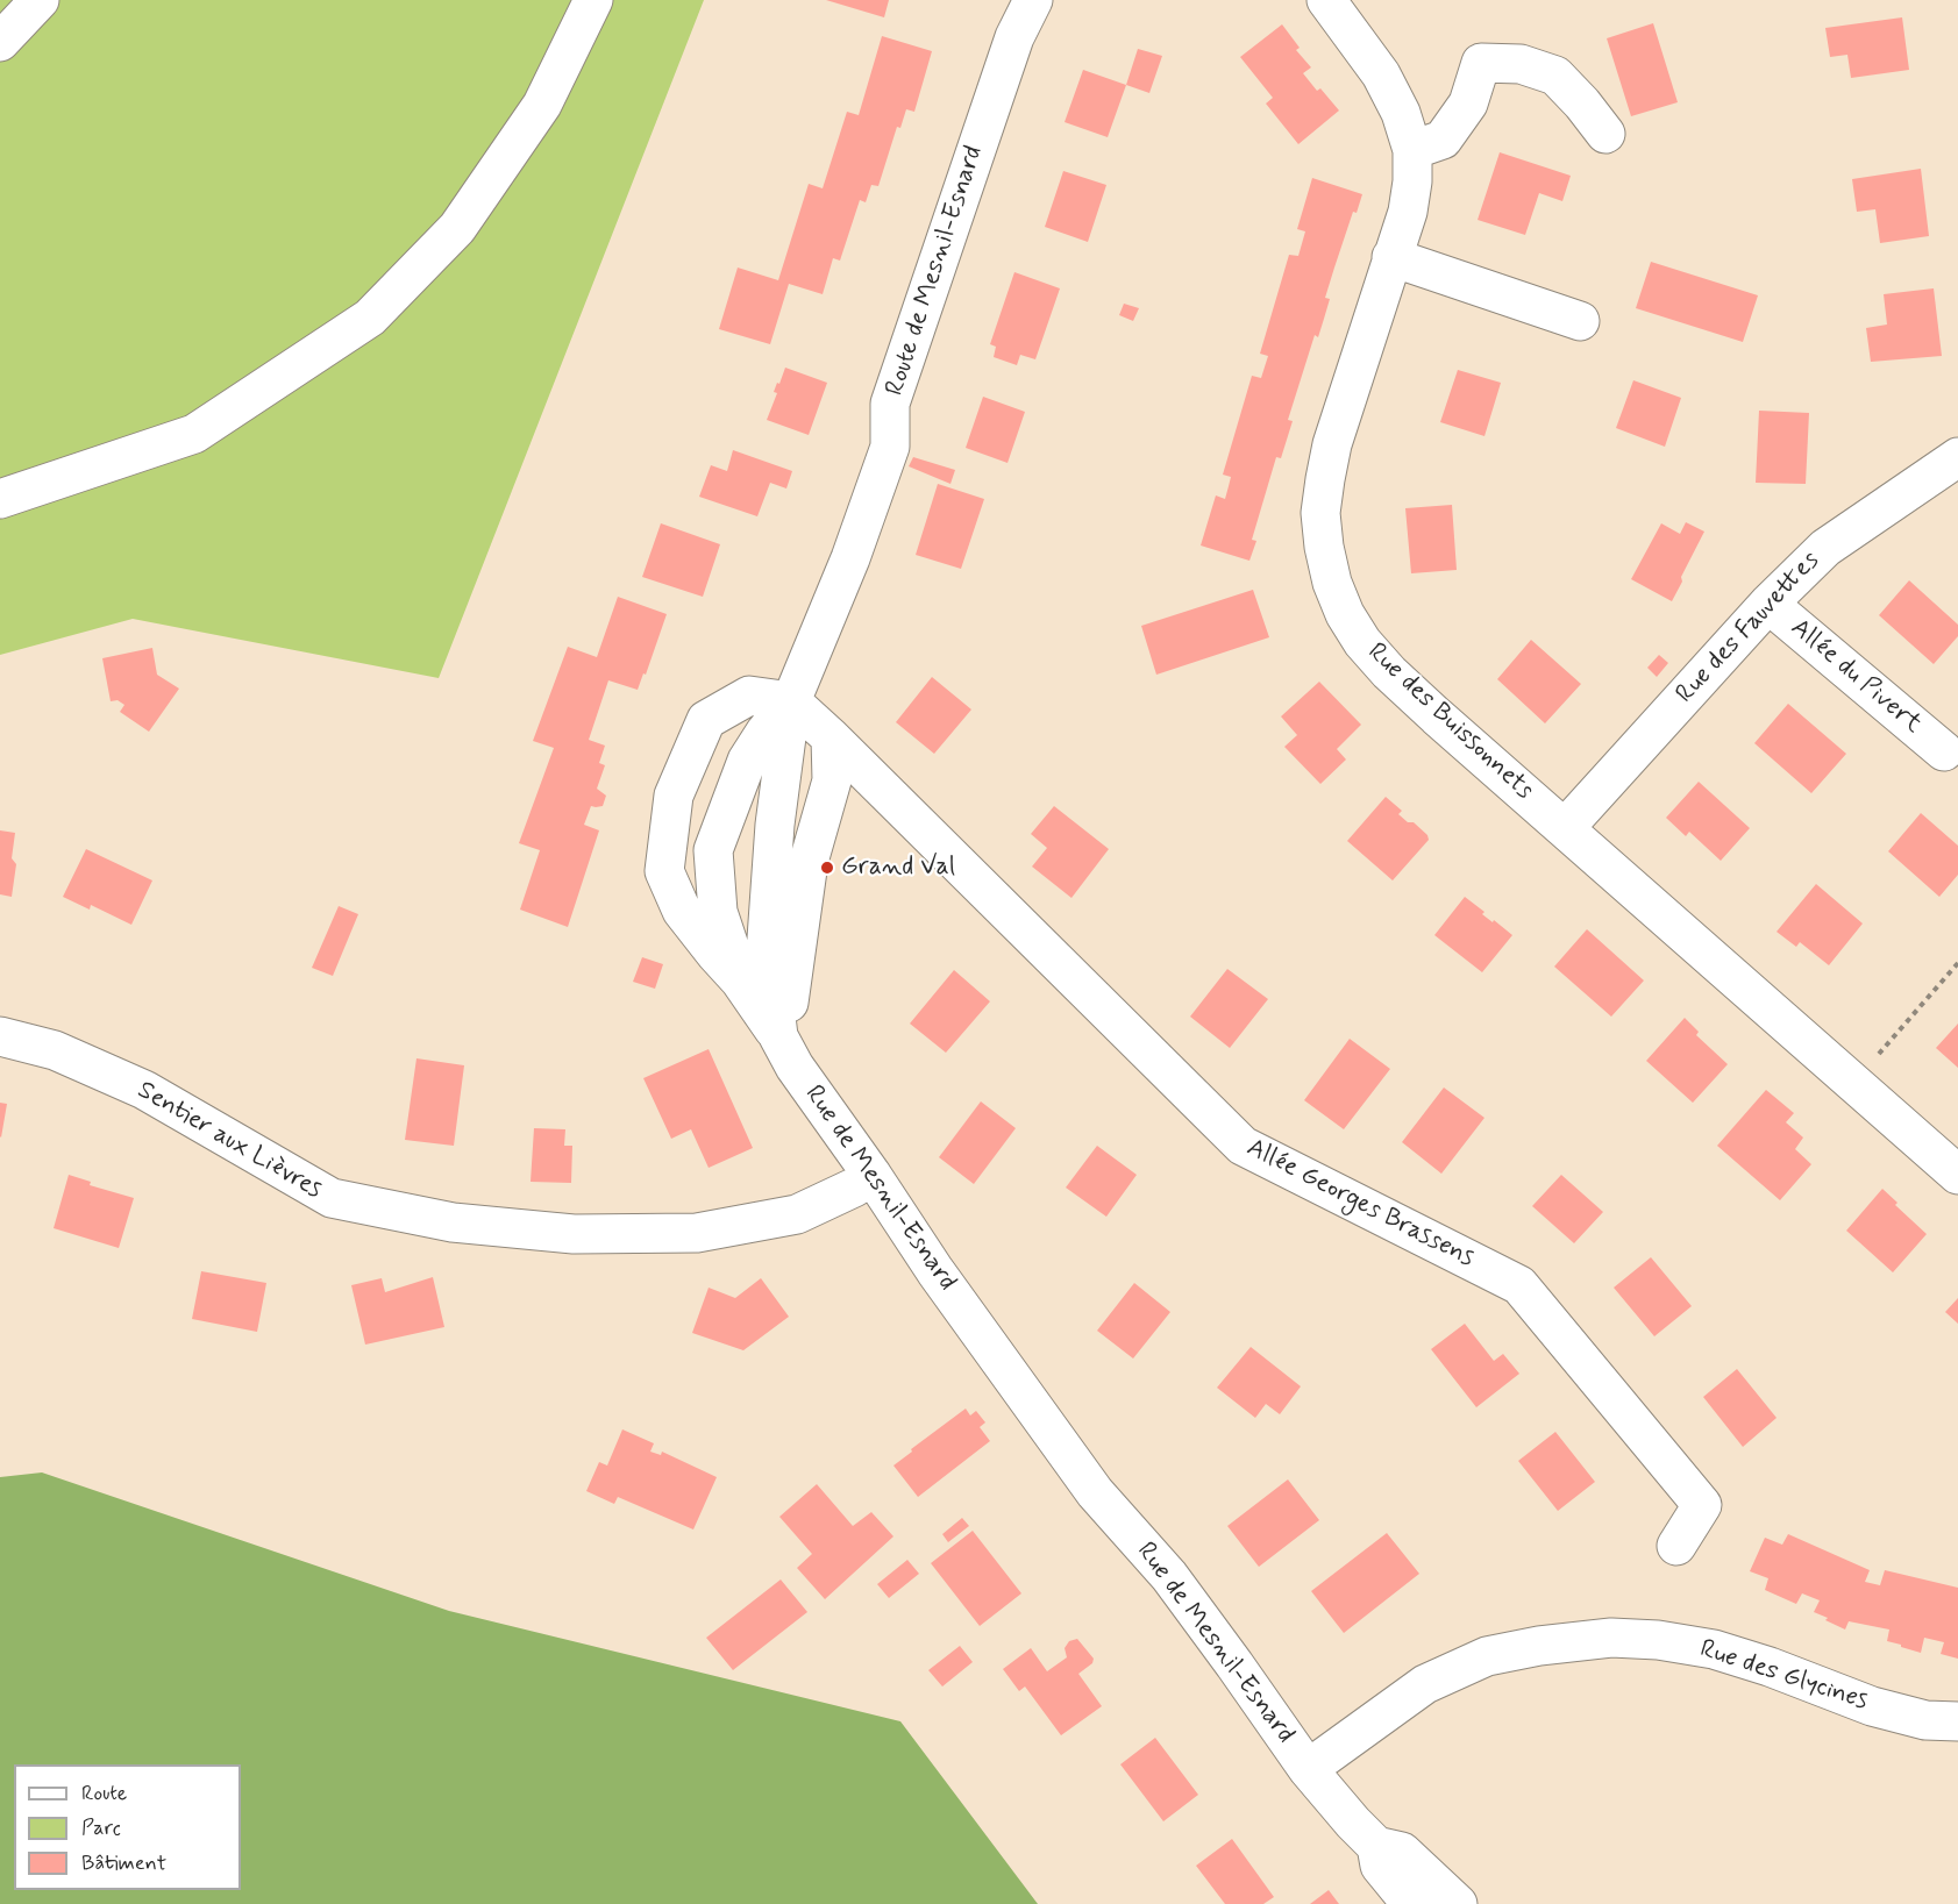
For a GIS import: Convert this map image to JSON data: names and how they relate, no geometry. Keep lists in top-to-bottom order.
{
  "streets": {
    "street": [
      "Route de Mesnil-Esnard",
      "Rue des Fauvettes",
      "Allée du Pivert",
      "Rue des Buissonnets",
      "Sentier aux Lièvres",
      "Rue de Mesnil-Esnard",
      "Allée Georges Brassens",
      "Rue des Glycines"
    ]
  },
  "crossings": [
    ["Route de Mesnil-Esnard", "Rue de Mesnil-Esnard"],
    ["Route de Mesnil-Esnard", "Allée Georges Brassens"],
    ["Rue des Fauvettes", "Allée du Pivert"],
    ["Rue des Fauvettes", "Rue des Buissonnets"],
    ["Sentier aux Lièvres", "Rue de Mesnil-Esnard"],
    ["Rue de Mesnil-Esnard", "Allée Georges Brassens"],
    ["Rue de Mesnil-Esnard", "Rue des Glycines"]
  ],
  "places": ["Grand Val"],
  "legend": ["Route", "Parc", "Bâtiment"]
}
